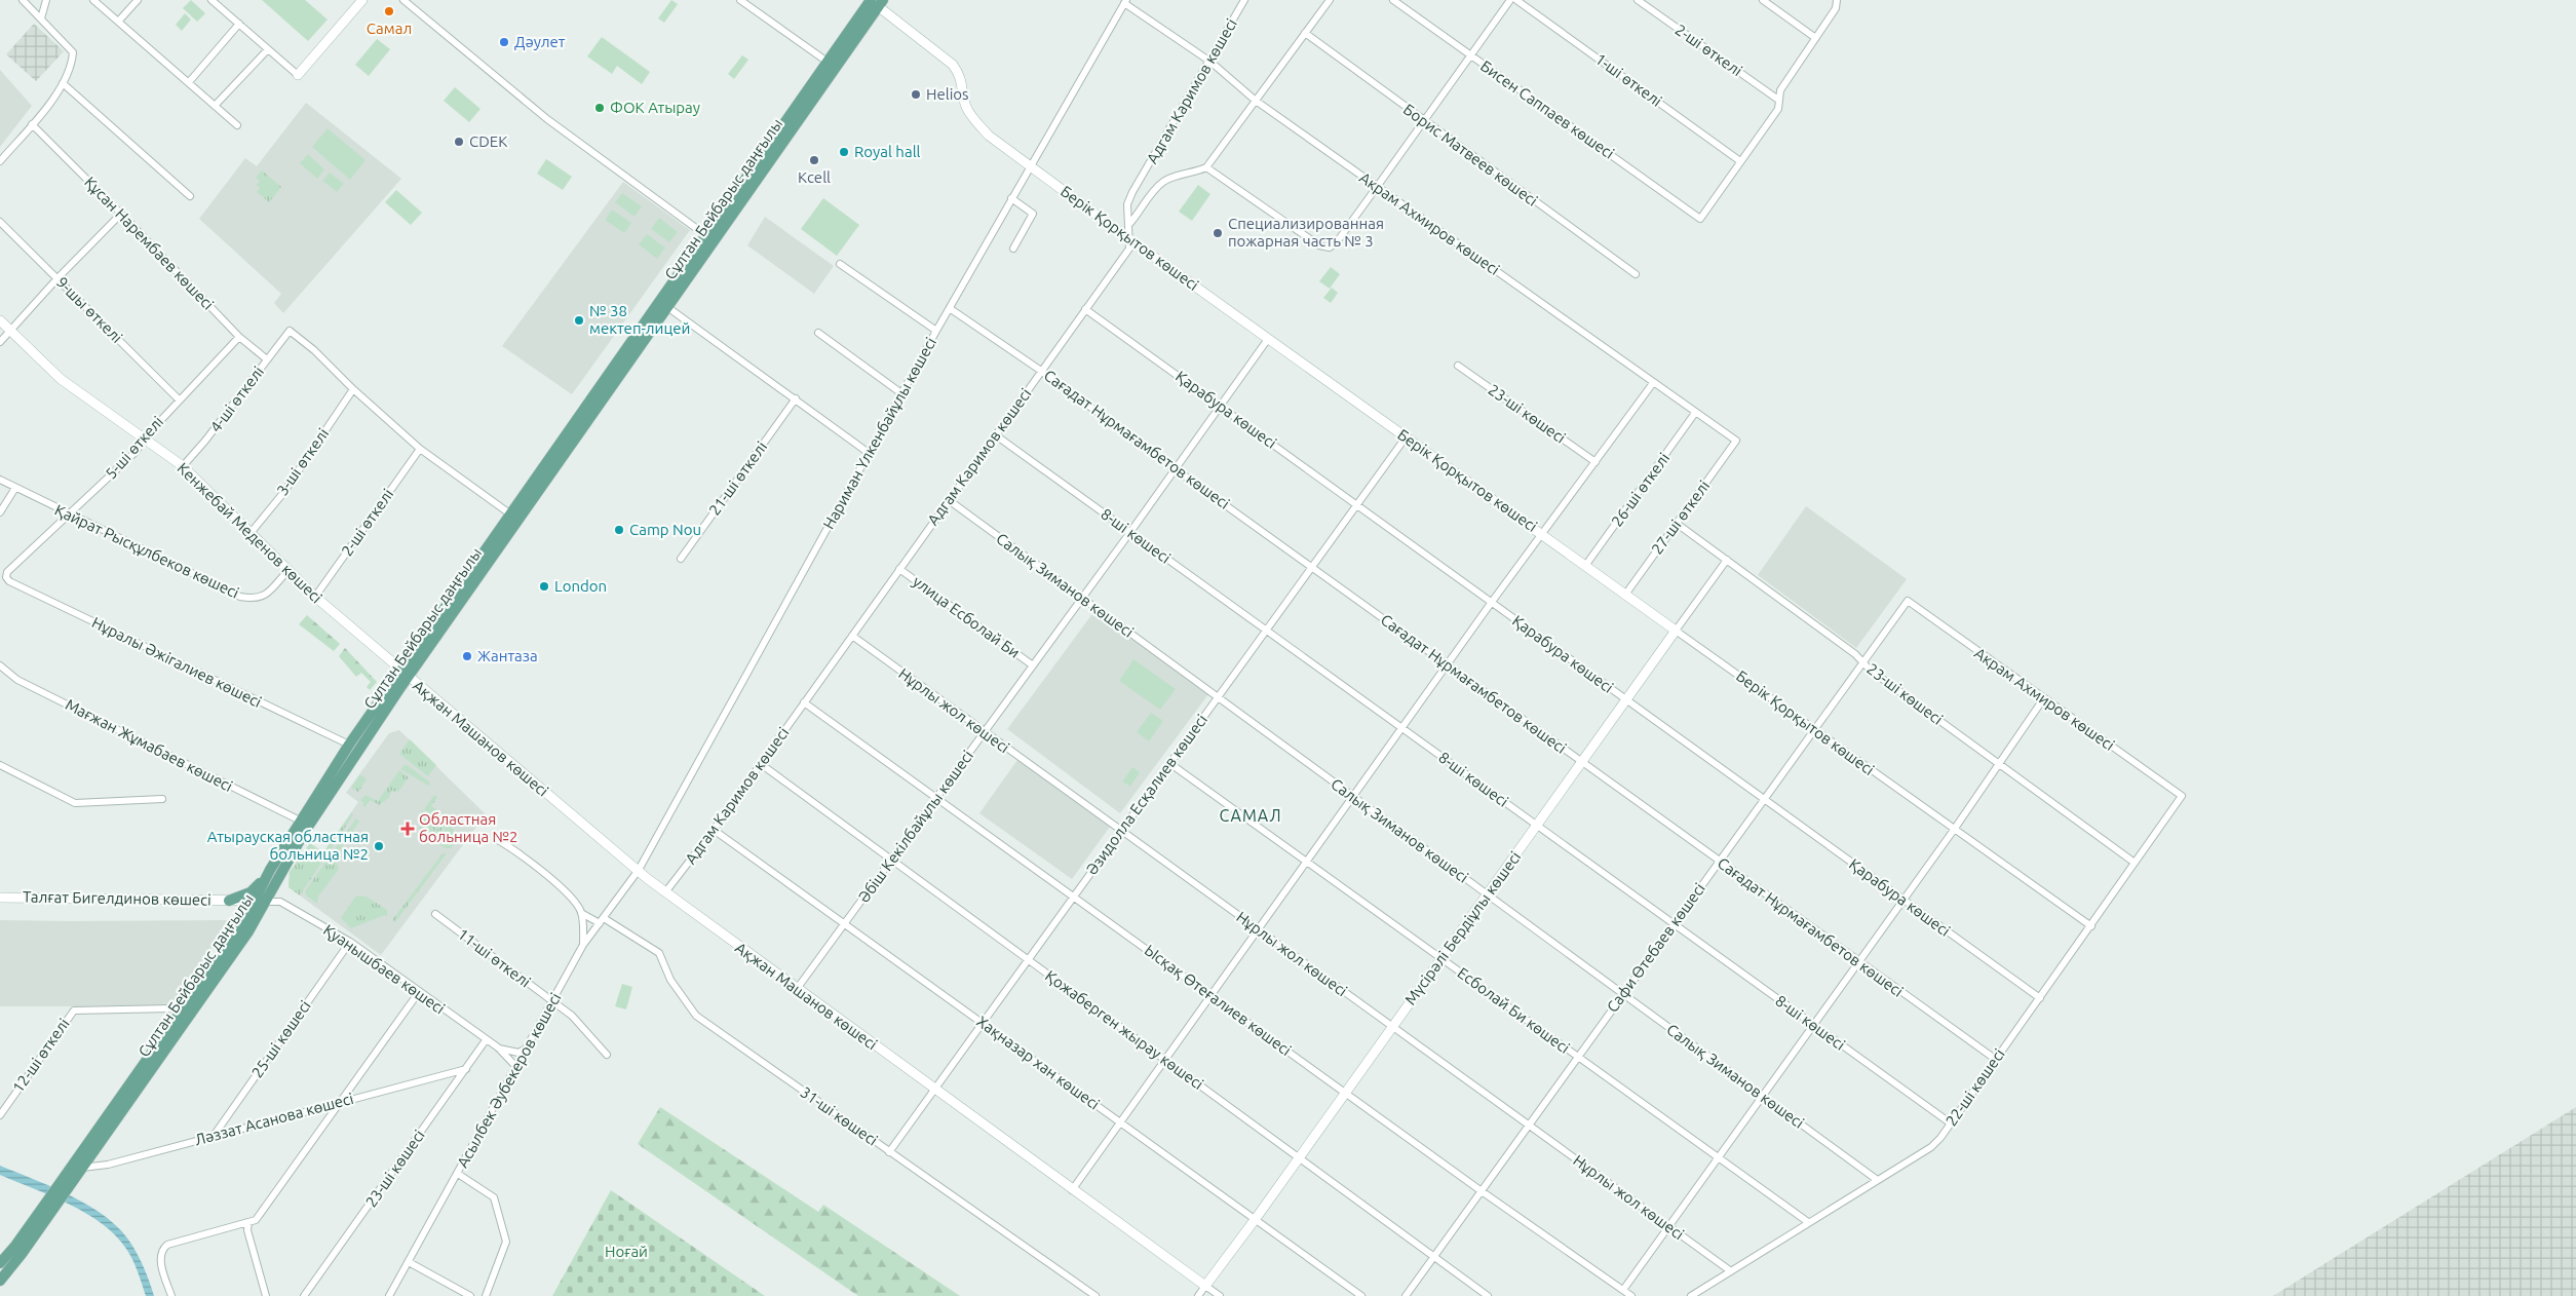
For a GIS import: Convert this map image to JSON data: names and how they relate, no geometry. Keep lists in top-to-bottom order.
{
  "streets": {
    "main road": ["Сұлтан Бейбарыс даңғылы"],
    "street": [
      "2-ші өткелі",
      "1-ші өткелі",
      "Адгам Каримов көшесі",
      "Бисен Саппаев көшесі",
      "Борис Матвеев көшесі",
      "Акрам Ахмиров көшесі",
      "Берік Қорқытов көшесі",
      "Құсан Нарембаев көшесі",
      "9-шы өткелі",
      "4-ші өткелі",
      "Қарабура көшесі",
      "23-шi көшесi",
      "Нариман Үлкенбайұлы көшесі",
      "Сағадат Нұрмағамбетов көшесі",
      "5-ші өткелі",
      "3-ші өткелі",
      "21-ші өткелі",
      "26-ші өткелі",
      "27-ші өткелі",
      "Кенжебай Меденов көшесі",
      "8-шi көшесi",
      "Қайрат Рысқұлбеков көшесі",
      "Салық Зиманов көшесі",
      "улица Есболай Би",
      "Нұралы Әжiгалиев көшесi",
      "Нұрлы жол көшесі",
      "Ақжан Машанов көшесі",
      "Мағжан Жұмабаев көшесі",
      "Әзидолла Есқалиев көшесі",
      "Әбіш Кекілбайұлы көшесі",
      "Талғат Бигелдинов көшесі",
      "Мүсірәлі Бердіұлы көшесі",
      "Сафи Өтебаев көшесі",
      "11-ші өткелі",
      "Қуанышбаев көшесі",
      "Ысқақ Өтеғалиев көшесі",
      "Есболай Би көшесі",
      "Қожаберген жырау көшесі",
      "25-ші көшесі",
      "12-ші өткелі",
      "Хақназар хан көшесі",
      "Асылбек Әубекеров көшесі",
      "22-ші көшесі",
      "31-ші көшесі",
      "Ләззат Асанова көшесі",
      "23-ші көшесі"
    ]
  },
  "crossings": [
    ["2-ші өткелі", "Кенжебай Меденов көшесі"],
    ["1-ші өткелі", "Бисен Саппаев көшесі"],
    ["Адгам Каримов көшесі", "Акрам Ахмиров көшесі"],
    ["Адгам Каримов көшесі", "Берік Қорқытов көшесі"],
    ["Адгам Каримов көшесі", "Қарабура көшесі"],
    ["Адгам Каримов көшесі", "Сағадат Нұрмағамбетов көшесі"],
    ["Адгам Каримов көшесі", "8-шi көшесi"],
    ["Адгам Каримов көшесі", "Салық Зиманов көшесі"],
    ["Адгам Каримов көшесі", "улица Есболай Би"],
    ["Адгам Каримов көшесі", "Нұрлы жол көшесі"],
    ["Адгам Каримов көшесі", "Ақжан Машанов көшесі"],
    ["Адгам Каримов көшесі", "Ысқақ Өтеғалиев көшесі"],
    ["Адгам Каримов көшесі", "Қожаберген жырау көшесі"],
    ["Адгам Каримов көшесі", "Хақназар хан көшесі"],
    ["Сұлтан Бейбарыс даңғылы", "Берік Қорқытов көшесі"],
    ["Сұлтан Бейбарыс даңғылы", "Кенжебай Меденов көшесі"],
    ["Сұлтан Бейбарыс даңғылы", "Нұралы Әжiгалиев көшесi"],
    ["Сұлтан Бейбарыс даңғылы", "Ақжан Машанов көшесі"],
    ["Сұлтан Бейбарыс даңғылы", "Мағжан Жұмабаев көшесі"],
    ["Сұлтан Бейбарыс даңғылы", "Талғат Бигелдинов көшесі"],
    ["Сұлтан Бейбарыс даңғылы", "Қуанышбаев көшесі"],
    ["Сұлтан Бейбарыс даңғылы", "12-ші өткелі"],
    ["Сұлтан Бейбарыс даңғылы", "Ләззат Асанова көшесі"],
    ["Акрам Ахмиров көшесі", "Нариман Үлкенбайұлы көшесі"],
    ["Акрам Ахмиров көшесі", "26-ші өткелі"],
    ["Акрам Ахмиров көшесі", "27-ші өткелі"],
    ["Акрам Ахмиров көшесі", "Сафи Өтебаев көшесі"],
    ["Акрам Ахмиров көшесі", "22-ші көшесі"],
    ["Берік Қорқытов көшесі", "Нариман Үлкенбайұлы көшесі"],
    ["Берік Қорқытов көшесі", "26-ші өткелі"],
    ["Берік Қорқытов көшесі", "27-ші өткелі"],
    ["Берік Қорқытов көшесі", "Әзидолла Есқалиев көшесі"],
    ["Берік Қорқытов көшесі", "Әбіш Кекілбайұлы көшесі"],
    ["Берік Қорқытов көшесі", "Мүсірәлі Бердіұлы көшесі"],
    ["Берік Қорқытов көшесі", "Сафи Өтебаев көшесі"],
    ["Берік Қорқытов көшесі", "22-ші көшесі"],
    ["Құсан Нарембаев көшесі", "4-ші өткелі"],
    ["Құсан Нарембаев көшесі", "5-ші өткелі"],
    ["9-шы өткелі", "5-ші өткелі"],
    ["4-ші өткелі", "3-ші өткелі"],
    ["4-ші өткелі", "Кенжебай Меденов көшесі"],
    ["Қарабура көшесі", "Әзидолла Есқалиев көшесі"],
    ["Қарабура көшесі", "Әбіш Кекілбайұлы көшесі"],
    ["Қарабура көшесі", "Мүсірәлі Бердіұлы көшесі"],
    ["Қарабура көшесі", "Сафи Өтебаев көшесі"],
    ["Қарабура көшесі", "22-ші көшесі"],
    ["23-шi көшесi", "27-ші өткелі"],
    ["23-шi көшесi", "Мүсірәлі Бердіұлы көшесі"],
    ["23-шi көшесi", "Сафи Өтебаев көшесі"],
    ["23-шi көшесi", "22-ші көшесі"],
    ["Нариман Үлкенбайұлы көшесі", "Сағадат Нұрмағамбетов көшесі"],
    ["Нариман Үлкенбайұлы көшесі", "Ақжан Машанов көшесі"],
    ["Нариман Үлкенбайұлы көшесі", "Асылбек Әубекеров көшесі"],
    ["Сағадат Нұрмағамбетов көшесі", "Әзидолла Есқалиев көшесі"],
    ["Сағадат Нұрмағамбетов көшесі", "Әбіш Кекілбайұлы көшесі"],
    ["Сағадат Нұрмағамбетов көшесі", "Мүсірәлі Бердіұлы көшесі"],
    ["Сағадат Нұрмағамбетов көшесі", "Сафи Өтебаев көшесі"],
    ["Сағадат Нұрмағамбетов көшесі", "22-ші көшесі"],
    ["5-ші өткелі", "Кенжебай Меденов көшесі"],
    ["5-ші өткелі", "Қайрат Рысқұлбеков көшесі"],
    ["5-ші өткелі", "Нұралы Әжiгалиев көшесi"],
    ["3-ші өткелі", "Кенжебай Меденов көшесі"],
    ["Кенжебай Меденов көшесі", "Қайрат Рысқұлбеков көшесі"],
    ["Кенжебай Меденов көшесі", "Ақжан Машанов көшесі"],
    ["8-шi көшесi", "Әзидолла Есқалиев көшесі"],
    ["8-шi көшесi", "Әбіш Кекілбайұлы көшесі"],
    ["8-шi көшесi", "Мүсірәлі Бердіұлы көшесі"],
    ["8-шi көшесi", "Сафи Өтебаев көшесі"],
    ["8-шi көшесi", "22-ші көшесі"],
    ["Салық Зиманов көшесі", "Әзидолла Есқалиев көшесі"],
    ["Салық Зиманов көшесі", "Әбіш Кекілбайұлы көшесі"],
    ["Салық Зиманов көшесі", "Мүсірәлі Бердіұлы көшесі"],
    ["Салық Зиманов көшесі", "Сафи Өтебаев көшесі"],
    ["Салық Зиманов көшесі", "22-ші көшесі"],
    ["улица Есболай Би", "Әбіш Кекілбайұлы көшесі"],
    ["Нұрлы жол көшесі", "Әзидолла Есқалиев көшесі"],
    ["Нұрлы жол көшесі", "Әбіш Кекілбайұлы көшесі"],
    ["Нұрлы жол көшесі", "Мүсірәлі Бердіұлы көшесі"],
    ["Нұрлы жол көшесі", "Сафи Өтебаев көшесі"],
    ["Нұрлы жол көшесі", "22-ші көшесі"],
    ["Ақжан Машанов көшесі", "Әзидолла Есқалиев көшесі"],
    ["Ақжан Машанов көшесі", "Әбіш Кекілбайұлы көшесі"],
    ["Ақжан Машанов көшесі", "Мүсірәлі Бердіұлы көшесі"],
    ["Ақжан Машанов көшесі", "Асылбек Әубекеров көшесі"],
    ["Әзидолла Есқалиев көшесі", "Ысқақ Өтеғалиев көшесі"],
    ["Әзидолла Есқалиев көшесі", "Есболай Би көшесі"],
    ["Әзидолла Есқалиев көшесі", "Қожаберген жырау көшесі"],
    ["Әзидолла Есқалиев көшесі", "Хақназар хан көшесі"],
    ["Әзидолла Есқалиев көшесі", "31-ші көшесі"],
    ["Әбіш Кекілбайұлы көшесі", "Ысқақ Өтеғалиев көшесі"],
    ["Әбіш Кекілбайұлы көшесі", "Қожаберген жырау көшесі"],
    ["Әбіш Кекілбайұлы көшесі", "Хақназар хан көшесі"],
    ["Талғат Бигелдинов көшесі", "Қуанышбаев көшесі"],
    ["Мүсірәлі Бердіұлы көшесі", "Ысқақ Өтеғалиев көшесі"],
    ["Мүсірәлі Бердіұлы көшесі", "Есболай Би көшесі"],
    ["Мүсірәлі Бердіұлы көшесі", "Қожаберген жырау көшесі"],
    ["Мүсірәлі Бердіұлы көшесі", "Хақназар хан көшесі"],
    ["Сафи Өтебаев көшесі", "Ысқақ Өтеғалиев көшесі"],
    ["Сафи Өтебаев көшесі", "Есболай Би көшесі"],
    ["Сафи Өтебаев көшесі", "Қожаберген жырау көшесі"],
    ["11-ші өткелі", "Асылбек Әубекеров көшесі"],
    ["Қуанышбаев көшесі", "25-ші көшесі"],
    ["Қуанышбаев көшесі", "Асылбек Әубекеров көшесі"],
    ["Қуанышбаев көшесі", "23-ші көшесі"],
    ["Есболай Би көшесі", "22-ші көшесі"],
    ["25-ші көшесі", "Ләззат Асанова көшесі"],
    ["Асылбек Әубекеров көшесі", "31-ші көшесі"],
    ["Ләззат Асанова көшесі", "23-ші көшесі"]
  ],
  "districts": ["САМАЛ"],
  "parks": ["Ноғай"],
  "places": {
    "other": [
      "Самал",
      "Дәулет",
      "Helios",
      "ФОК Атырау",
      "CDEK",
      "Royal hall",
      "Kcell",
      "Специализированная пожарная часть № 3",
      "№ 38 мектеп-лицей",
      "Camp Nou",
      "London",
      "Жантаза",
      "Атырауская областная больница №2"
    ],
    "health": ["Областная больница №2"]
  }
}
